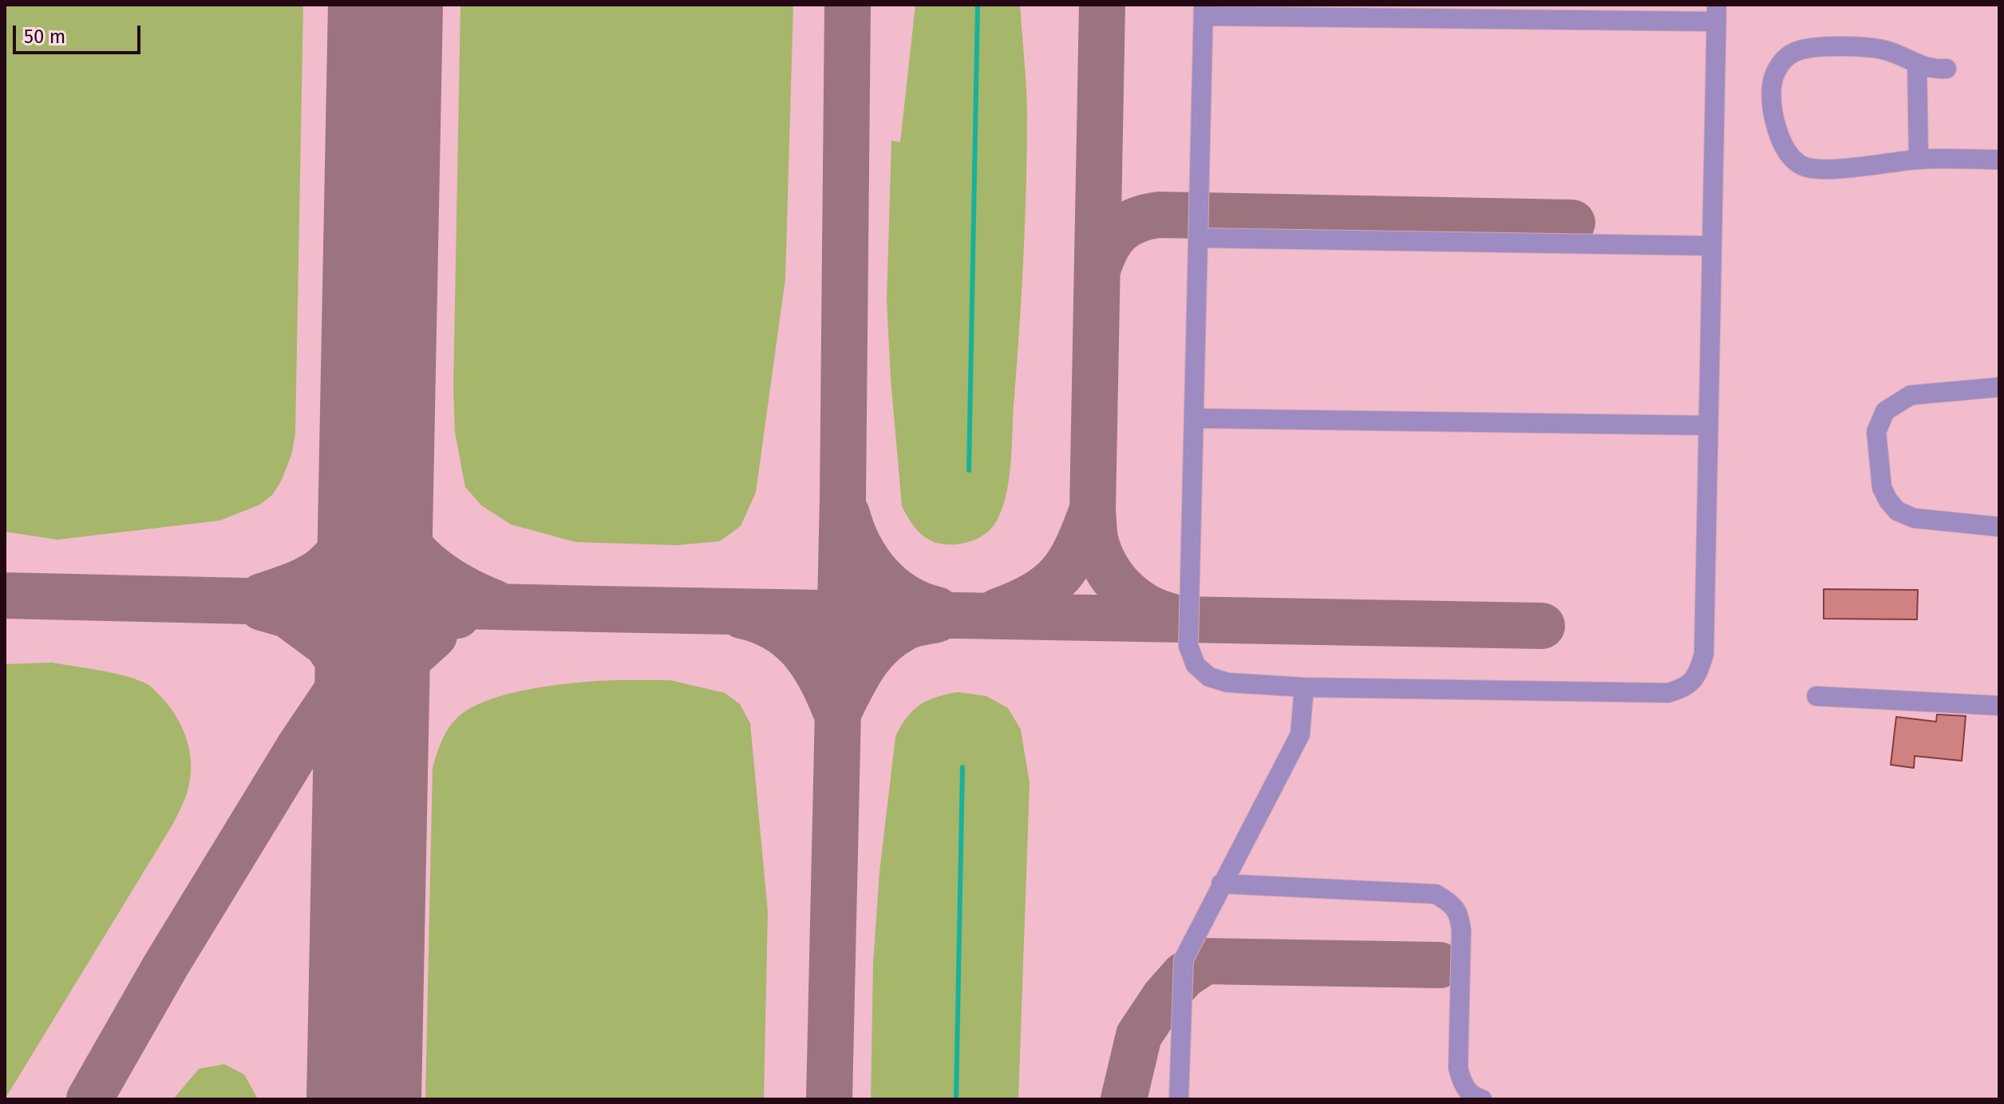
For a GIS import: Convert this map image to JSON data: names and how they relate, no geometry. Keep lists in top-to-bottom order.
{
  "scale_bar": "50 m"
}
